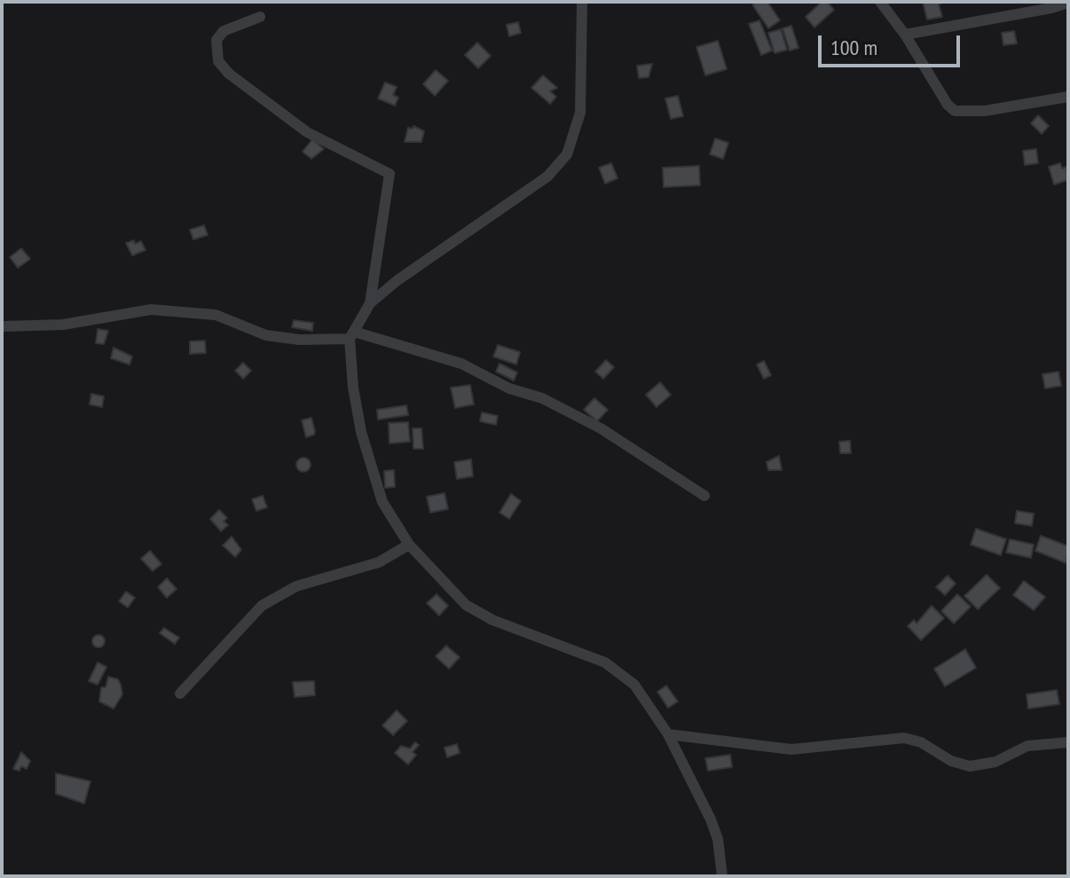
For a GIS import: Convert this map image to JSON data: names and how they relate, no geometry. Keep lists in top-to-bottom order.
{
  "scale_bar": "100 m"
}
